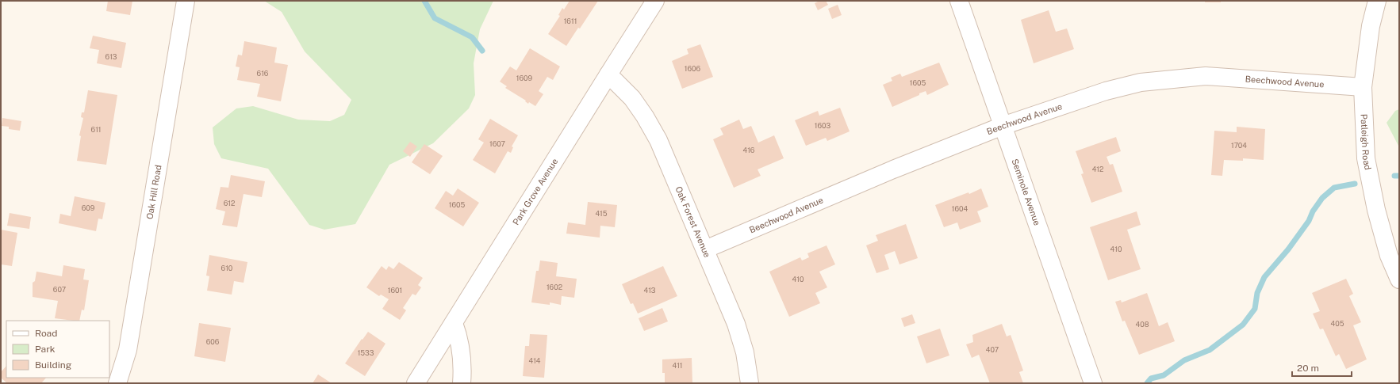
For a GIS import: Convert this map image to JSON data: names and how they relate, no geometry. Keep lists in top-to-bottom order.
{
  "streets": {
    "street": [
      "Beechwood Avenue",
      "Patleigh Road",
      "Park Grove Avenue",
      "Oak Hill Road",
      "Seminole Avenue",
      "Oak Forest Avenue"
    ]
  },
  "crossings": [
    ["Beechwood Avenue", "Patleigh Road"],
    ["Beechwood Avenue", "Seminole Avenue"],
    ["Beechwood Avenue", "Oak Forest Avenue"],
    ["Park Grove Avenue", "Oak Forest Avenue"]
  ],
  "house_numbers": [
    "1611",
    "613",
    "1606",
    "616",
    "1609",
    "1605",
    "1603",
    "611",
    "1607",
    "1704",
    "416",
    "412",
    "612",
    "1605",
    "609",
    "1604",
    "415",
    "410",
    "610",
    "410",
    "1602",
    "607",
    "1601",
    "413",
    "405",
    "408",
    "606",
    "407",
    "1533",
    "414",
    "411"
  ],
  "legend": ["Road", "Park", "Building"],
  "scale_bar": "20 m"
}
